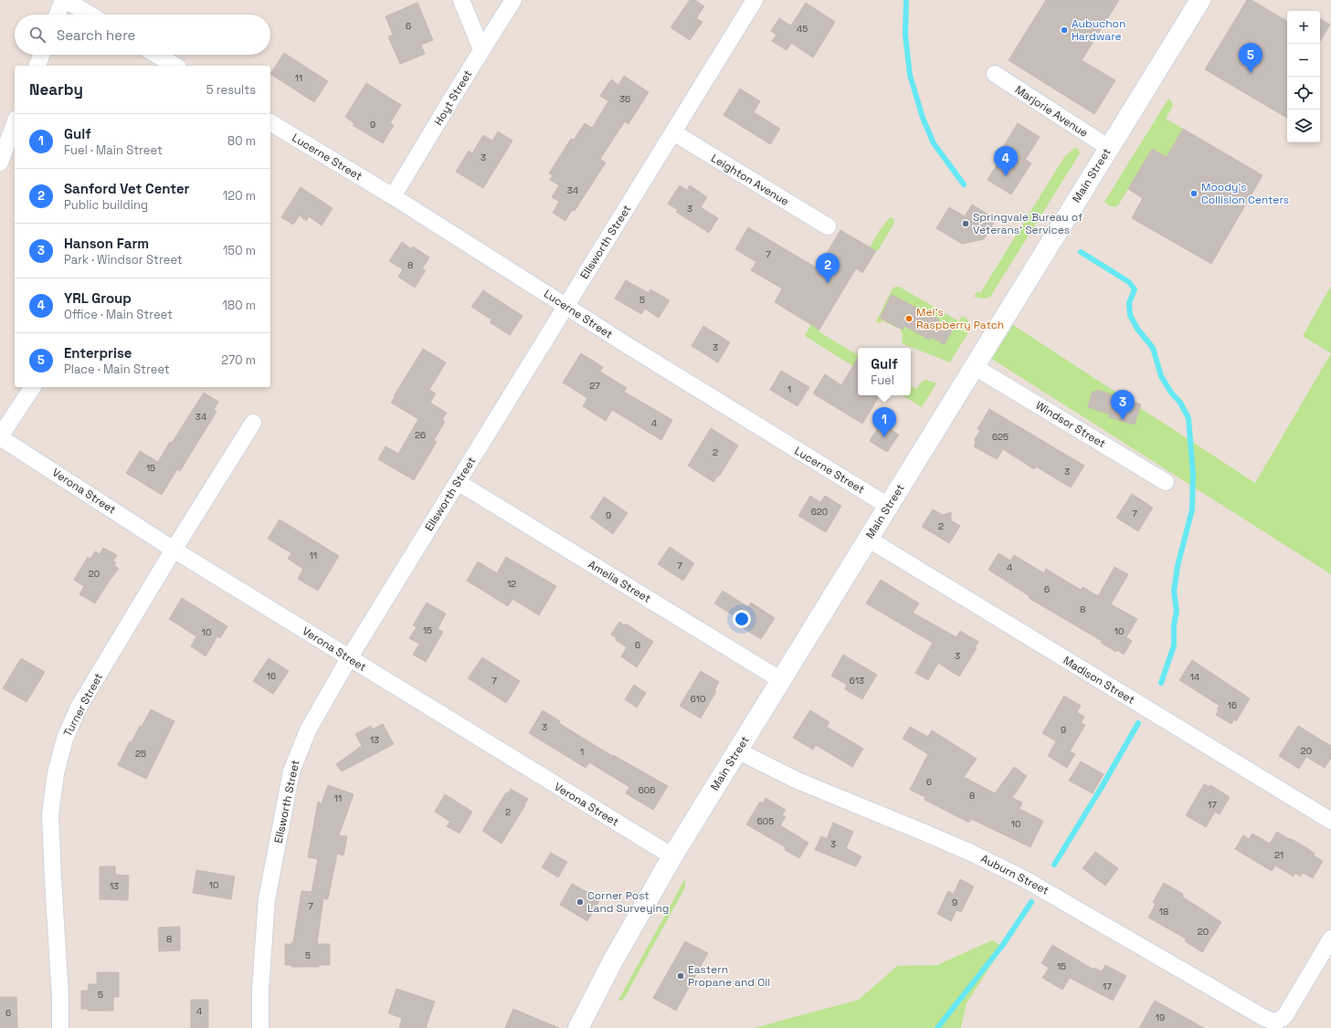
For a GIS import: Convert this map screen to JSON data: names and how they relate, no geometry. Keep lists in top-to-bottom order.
{
  "streets": {
    "main road": ["Main Street"],
    "street": [
      "Hoyt Street",
      "Marjorie Avenue",
      "Lucerne Street",
      "Leighton Avenue",
      "Ellsworth Street",
      "Windsor Street",
      "Verona Street",
      "Amelia Street",
      "Madison Street",
      "Turner Street",
      "Auburn Street"
    ]
  },
  "crossings": [
    ["Hoyt Street", "Lucerne Street"],
    ["Marjorie Avenue", "Main Street"],
    ["Lucerne Street", "Main Street"],
    ["Lucerne Street", "Ellsworth Street"],
    ["Main Street", "Windsor Street"],
    ["Main Street", "Verona Street"],
    ["Main Street", "Amelia Street"],
    ["Main Street", "Madison Street"],
    ["Main Street", "Auburn Street"],
    ["Leighton Avenue", "Ellsworth Street"],
    ["Ellsworth Street", "Verona Street"],
    ["Ellsworth Street", "Amelia Street"],
    ["Verona Street", "Turner Street"]
  ],
  "places": [
    "Aubuchon Hardware",
    "Moody’s Collision Centers",
    "Springvale Bureau of Veterans' Services",
    "Mel's Raspberry Patch",
    "Corner Post Land Surveying",
    "Eastern Propane and Oil"
  ],
  "house_numbers": [
    "6",
    "45",
    "11",
    "36",
    "9",
    "3",
    "34",
    "3",
    "7",
    "8",
    "5",
    "3",
    "27",
    "1",
    "34",
    "4",
    "26",
    "625",
    "2",
    "15",
    "3",
    "620",
    "7",
    "9",
    "2",
    "11",
    "7",
    "4",
    "20",
    "12",
    "6",
    "8",
    "15",
    "10",
    "10",
    "6",
    "3",
    "16",
    "14",
    "7",
    "613",
    "610",
    "16",
    "3",
    "9",
    "13",
    "20",
    "1",
    "25",
    "6",
    "606",
    "8",
    "11",
    "17",
    "2",
    "605",
    "10",
    "3",
    "21",
    "10",
    "13",
    "9",
    "7",
    "18",
    "20",
    "8",
    "5",
    "15",
    "17",
    "5",
    "4",
    "6",
    "19"
  ],
  "page": {
    "map_buttons": ["+", "−"],
    "search": "Search here",
    "pins": [
      "5",
      "4",
      "2",
      "3",
      "1"
    ],
    "heading": ["Nearby", "5 results"],
    "list": [
      {
        "mark": "1",
        "name": "Gulf",
        "note": "Fuel · Main Street",
        "value": "80 m"
      },
      {
        "mark": "2",
        "name": "Sanford Vet Center",
        "note": "Public building",
        "value": "120 m"
      },
      {
        "mark": "3",
        "name": "Hanson Farm",
        "note": "Park · Windsor Street",
        "value": "150 m"
      },
      {
        "mark": "4",
        "name": "YRL Group",
        "note": "Office · Main Street",
        "value": "180 m"
      },
      {
        "mark": "5",
        "name": "Enterprise",
        "note": "Place · Main Street",
        "value": "270 m"
      }
    ],
    "popup": ["Gulf", "Fuel"]
  }
}
